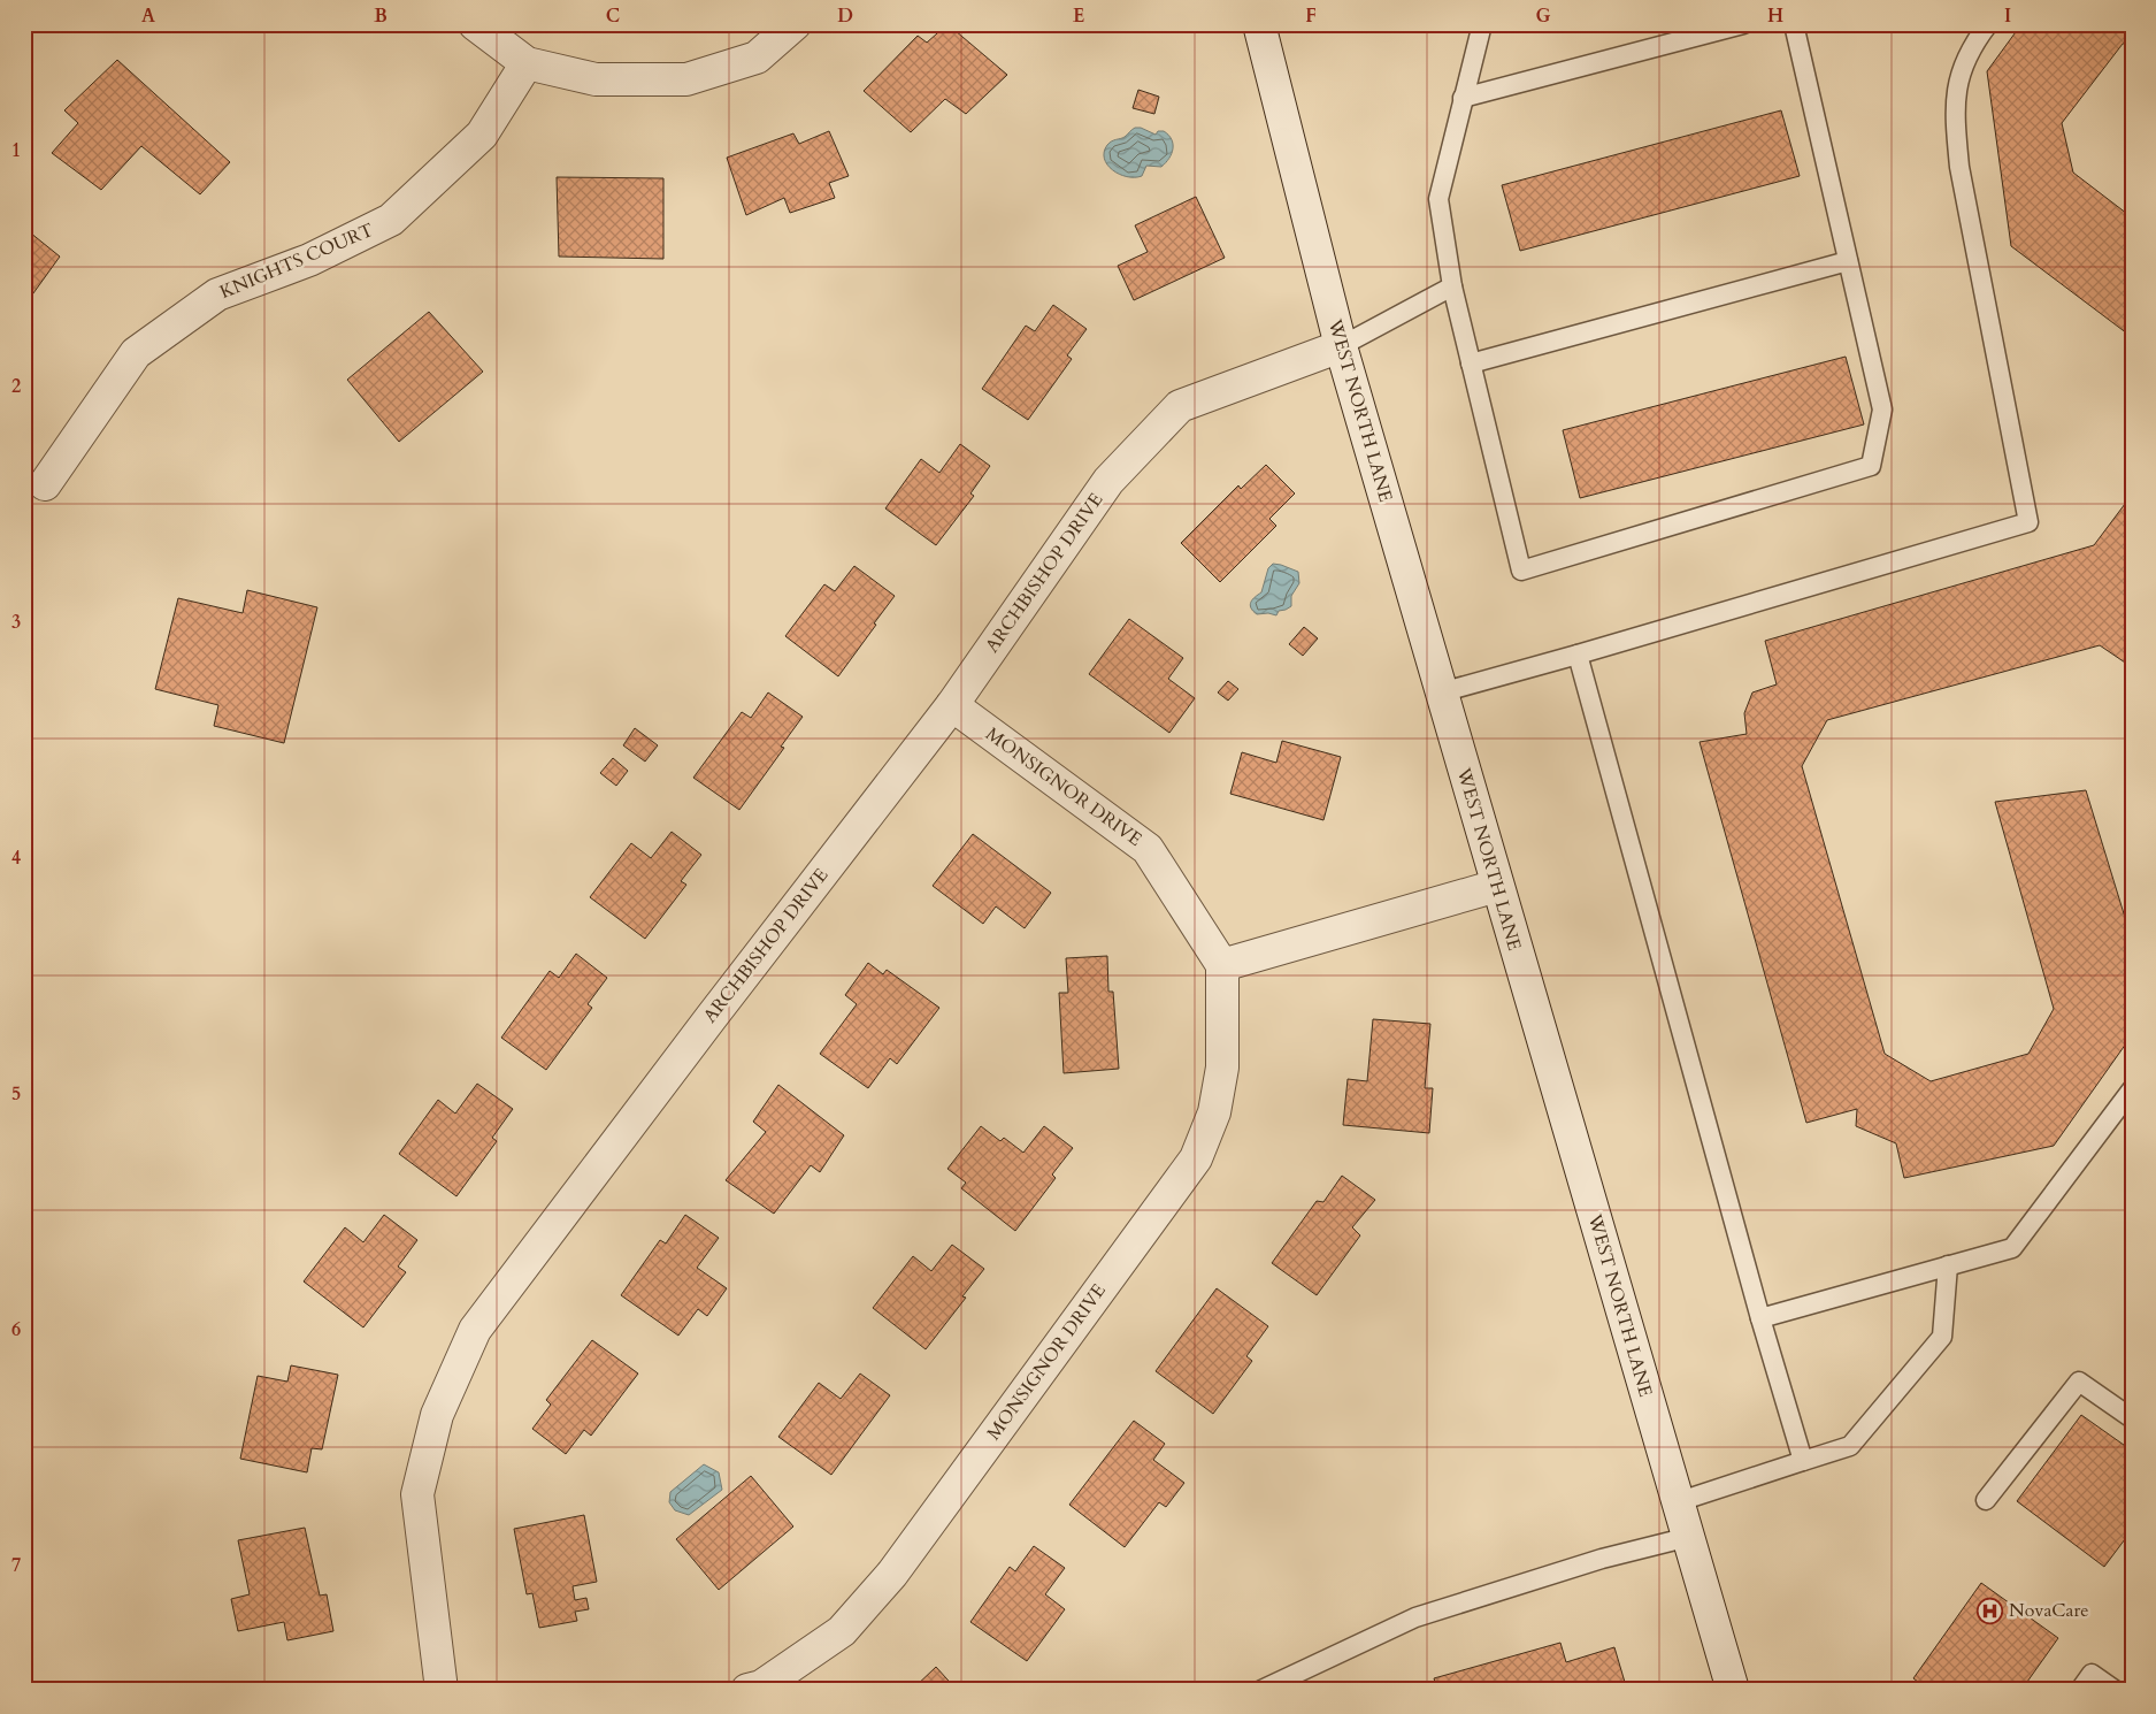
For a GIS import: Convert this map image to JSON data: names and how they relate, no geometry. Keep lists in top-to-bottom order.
{
  "streets": {
    "street": [
      "KNIGHTS COURT",
      "WEST NORTH LANE",
      "ARCHBISHOP DRIVE",
      "MONSIGNOR DRIVE"
    ]
  },
  "crossings": [
    ["WEST NORTH LANE", "ARCHBISHOP DRIVE"],
    ["ARCHBISHOP DRIVE", "MONSIGNOR DRIVE"]
  ],
  "places": {
    "hospital": ["NovaCare"]
  },
  "grid": {
    "columns": [
      "A",
      "B",
      "C",
      "D",
      "E",
      "F",
      "G",
      "H",
      "I"
    ],
    "rows": [
      "1",
      "2",
      "3",
      "4",
      "5",
      "6",
      "7"
    ]
  }
}
